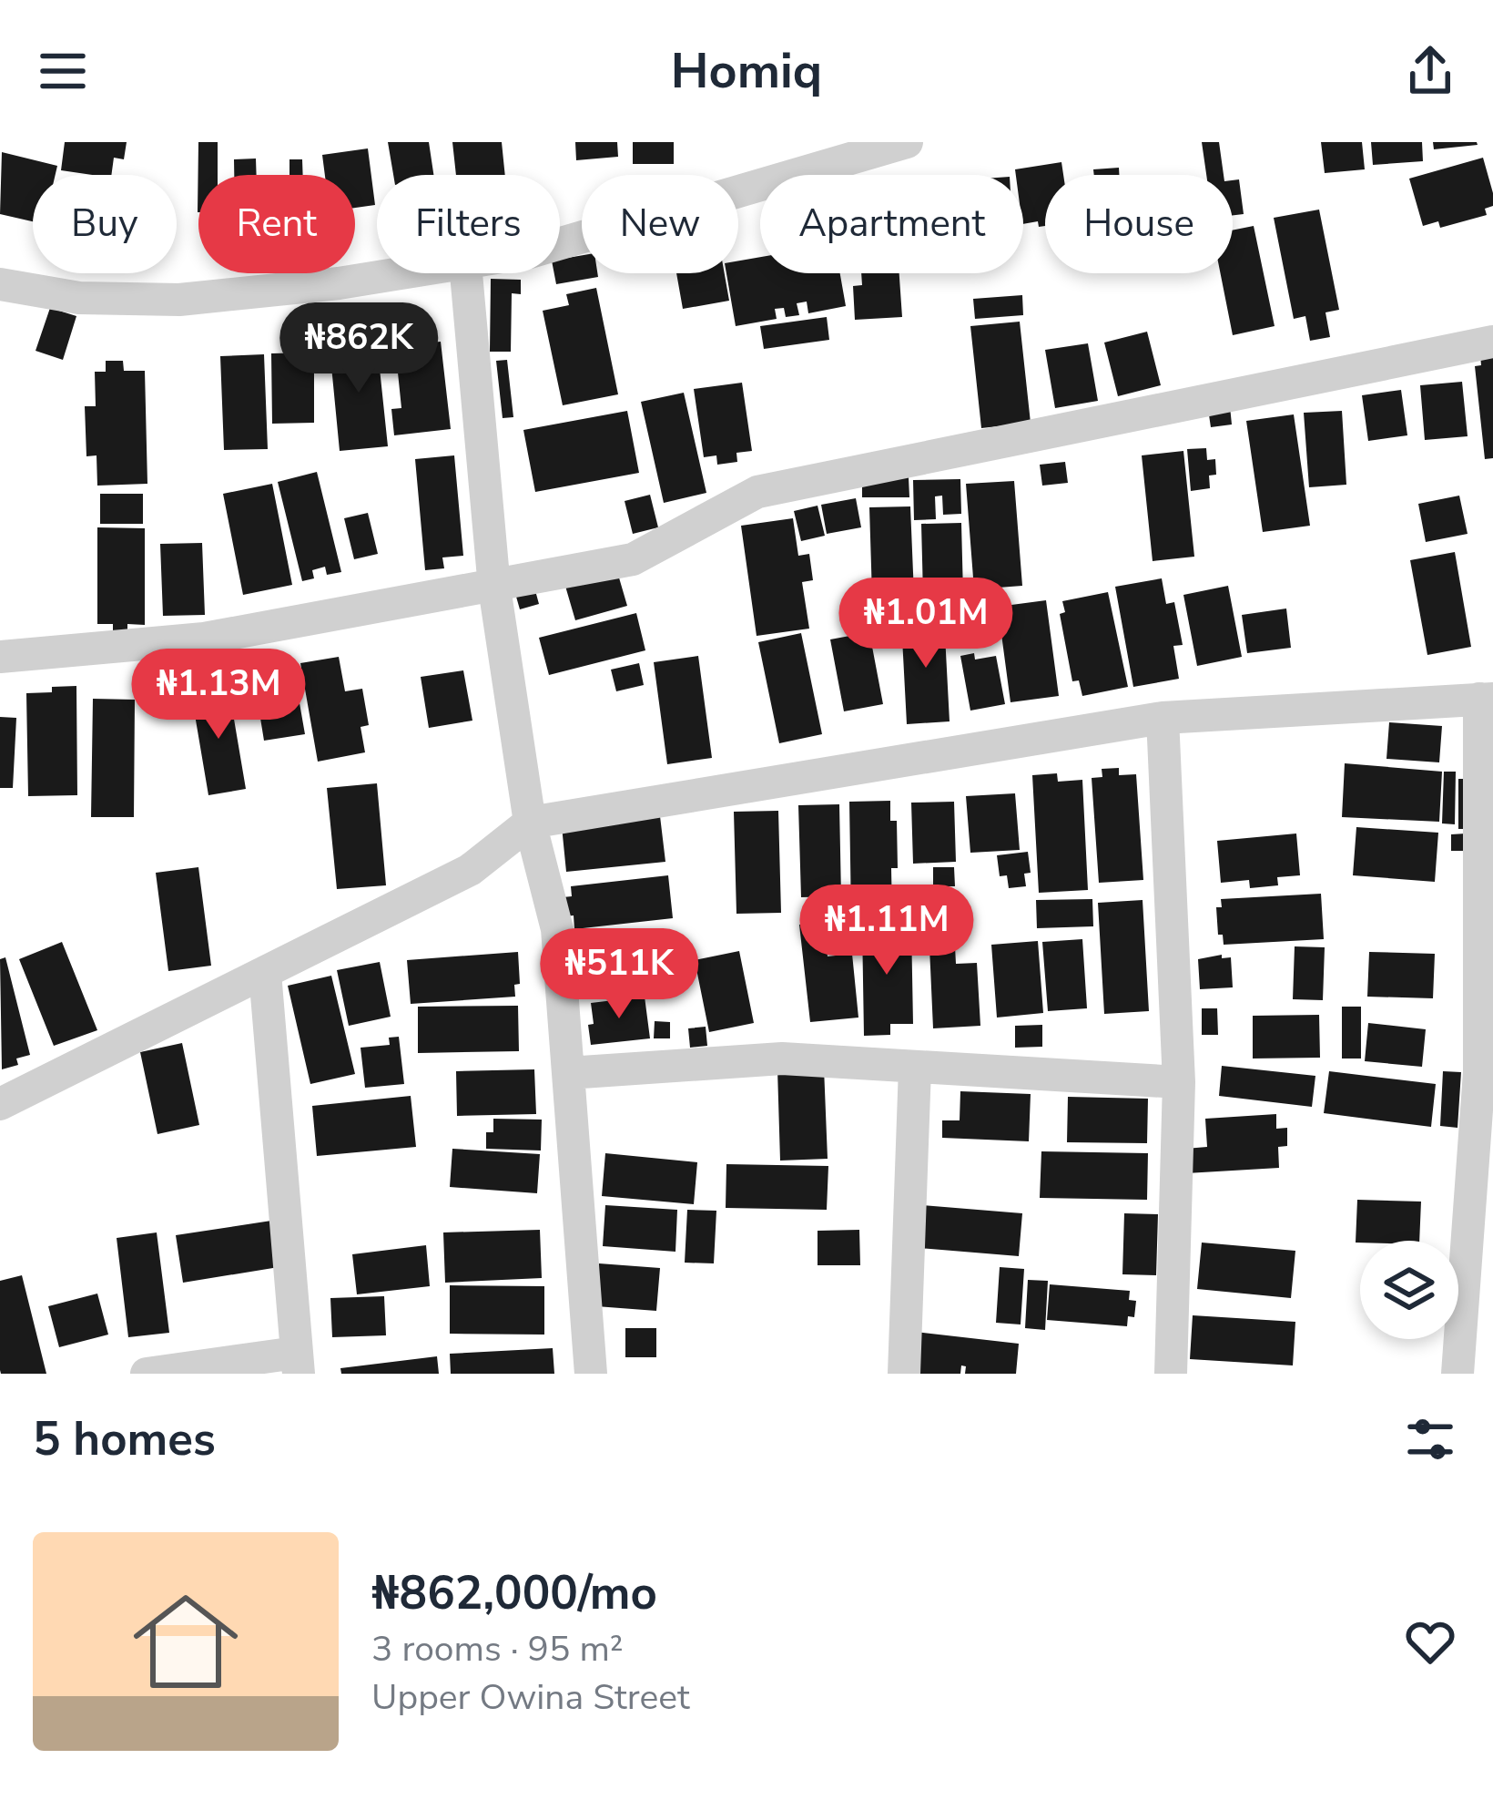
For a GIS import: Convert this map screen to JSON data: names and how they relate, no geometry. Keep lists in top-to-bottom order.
{
  "page": {
    "header": "Homiq",
    "chip": [
      "Buy",
      "Rent",
      "Filters",
      "New",
      "Apartment",
      "House"
    ],
    "price": [
      "₦862K",
      "₦1.01M",
      "₦1.13M",
      "₦1.11M",
      "₦511K"
    ],
    "heading": "5 homes",
    "list": [
      {
        "name": "₦862,000/mo",
        "note": "3 rooms · 95 m² · Upper Owina Street"
      }
    ]
  }
}
